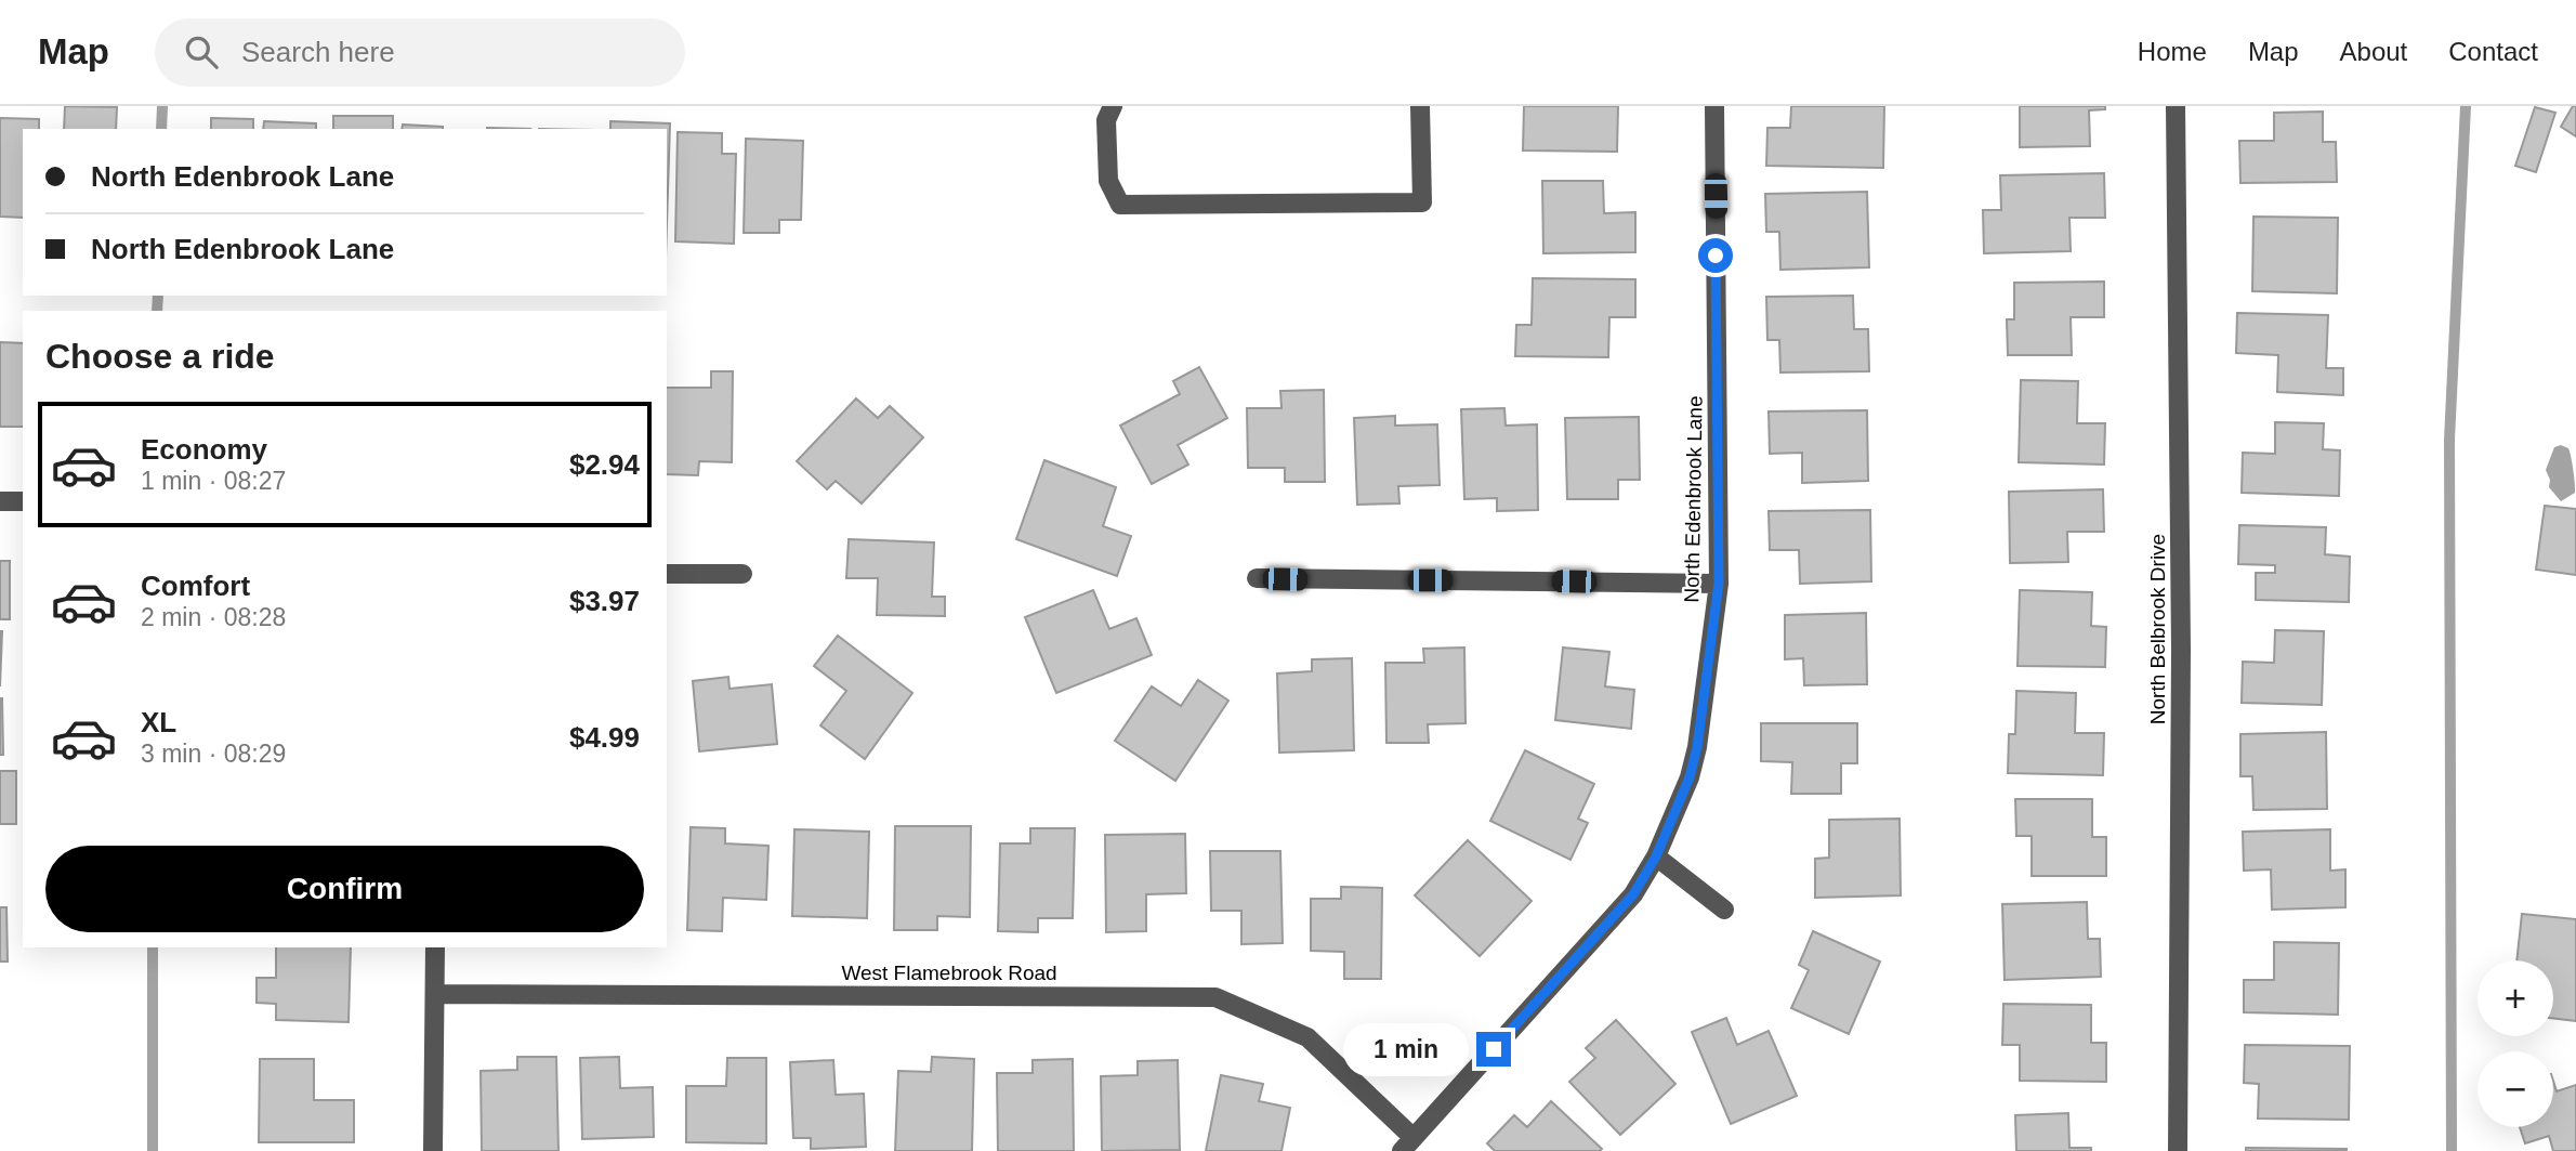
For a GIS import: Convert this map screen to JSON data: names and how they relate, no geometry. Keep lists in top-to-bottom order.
{
  "streets": {
    "street": ["North Edenbrook Lane", "North Belbrook Drive", "West Flamebrook Road"]
  },
  "crossings": [
    ["North Edenbrook Lane", "West Flamebrook Road"]
  ],
  "page": {
    "header": "Map",
    "search": "Search here",
    "nav": [
      "Home",
      "Map",
      "About",
      "Contact"
    ],
    "banner": ["North Edenbrook Lane", "North Edenbrook Lane"],
    "heading": "Choose a ride",
    "list": [
      {
        "name": "Economy",
        "note": "1 min · 08:27",
        "value": "$2.94"
      },
      {
        "name": "Comfort",
        "note": "2 min · 08:28",
        "value": "$3.97"
      },
      {
        "name": "XL",
        "note": "3 min · 08:29",
        "value": "$4.99"
      }
    ],
    "buttons": "Confirm",
    "map_buttons": ["+", "−"],
    "bubble": "1 min"
  }
}
